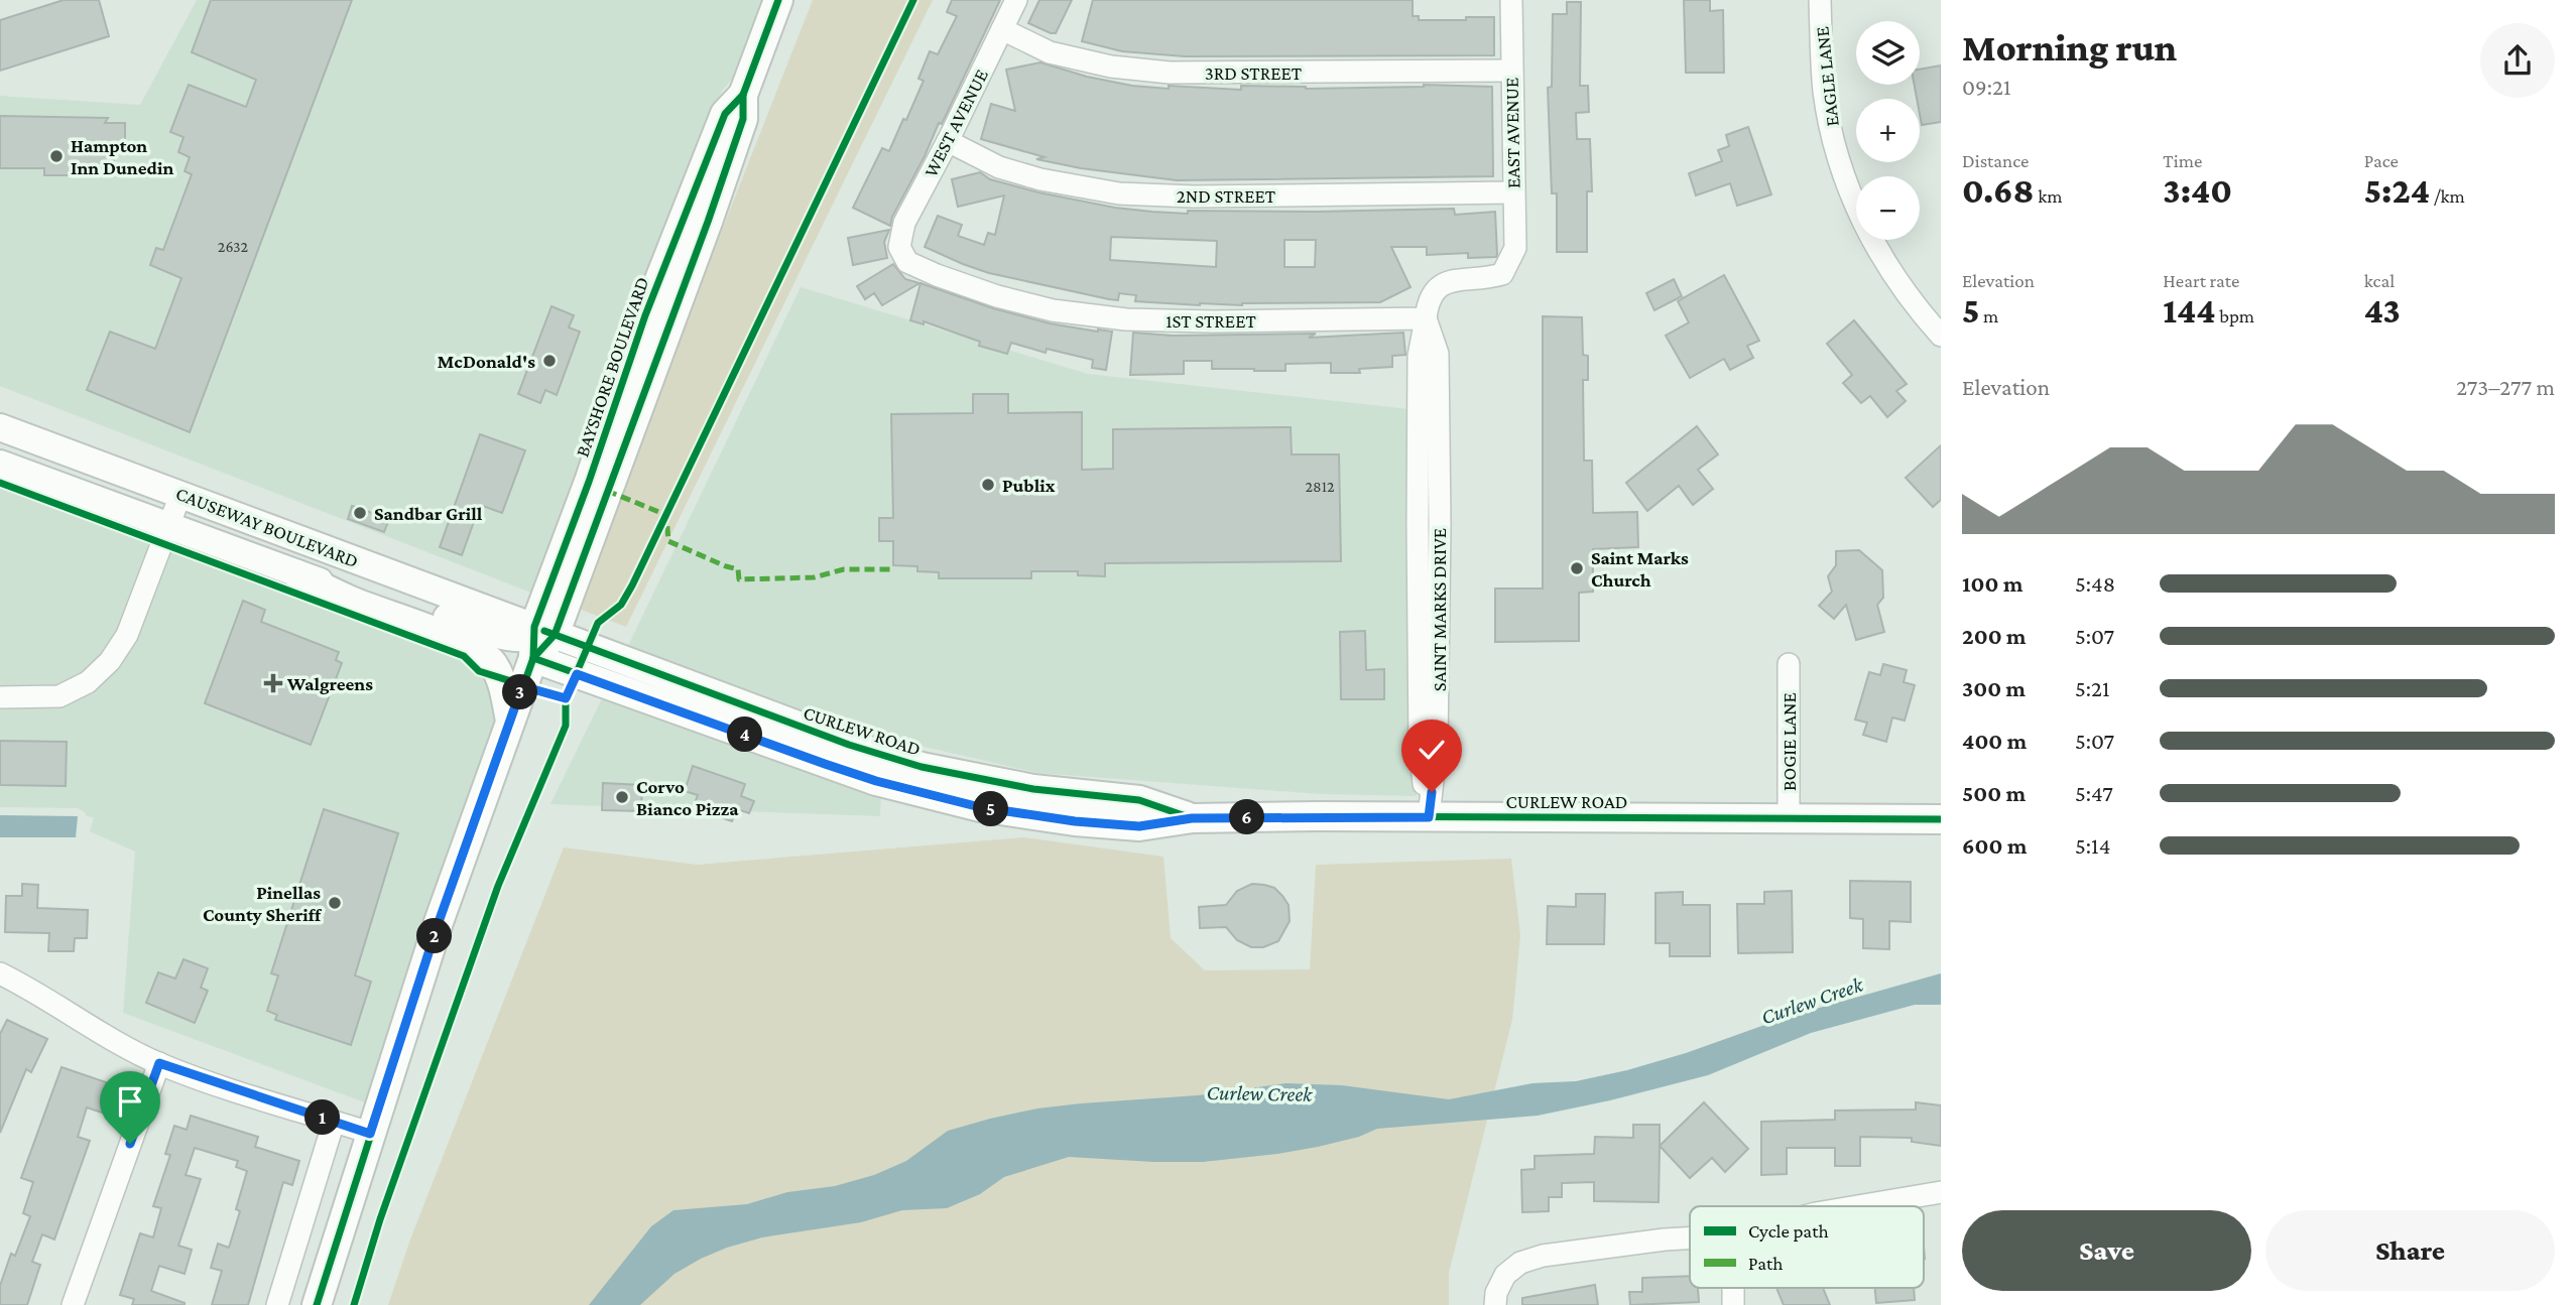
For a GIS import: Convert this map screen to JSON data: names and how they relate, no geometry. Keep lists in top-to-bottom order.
{
  "streets": {
    "main road": ["BAYSHORE BOULEVARD", "CURLEW ROAD"],
    "street": [
      "3RD STREET",
      "EAGLE LANE",
      "WEST AVENUE",
      "EAST AVENUE",
      "2ND STREET",
      "1ST STREET",
      "CAUSEWAY BOULEVARD",
      "SAINT MARKS DRIVE",
      "BOGIE LANE"
    ]
  },
  "crossings": [
    ["3RD STREET", "WEST AVENUE"],
    ["3RD STREET", "EAST AVENUE"],
    ["WEST AVENUE", "2ND STREET"],
    ["WEST AVENUE", "1ST STREET"],
    ["EAST AVENUE", "2ND STREET"],
    ["EAST AVENUE", "1ST STREET"],
    ["EAST AVENUE", "SAINT MARKS DRIVE"],
    ["1ST STREET", "SAINT MARKS DRIVE"],
    ["BAYSHORE BOULEVARD", "CAUSEWAY BOULEVARD"],
    ["BAYSHORE BOULEVARD", "CURLEW ROAD"],
    ["CAUSEWAY BOULEVARD", "CURLEW ROAD"],
    ["SAINT MARKS DRIVE", "CURLEW ROAD"],
    ["CURLEW ROAD", "BOGIE LANE"]
  ],
  "water": ["Curlew Creek"],
  "places": {
    "other": [
      "Hampton Inn Dunedin",
      "McDonald's",
      "Publix",
      "Sandbar Grill",
      "Saint Marks Church",
      "Corvo Bianco Pizza",
      "Pinellas County Sheriff"
    ],
    "health": ["Walgreens"]
  },
  "house_numbers": ["2632", "2812"],
  "legend": ["Cycle path", "Path"],
  "page": {
    "heading": ["Morning run", "09:21"],
    "map_buttons": ["+", "−"],
    "stats": [
      ["Distance", "0.68 km"],
      ["Time", "3:40"],
      ["Pace", "5:24 /km"],
      ["Elevation", "5 m"],
      ["Heart rate", "144 bpm"],
      ["kcal", "43"]
    ],
    "chart": ["Elevation", "273–277 m"],
    "list": [
      {
        "name": "100 m",
        "note": "5:48"
      },
      {
        "name": "200 m",
        "note": "5:07"
      },
      {
        "name": "300 m",
        "note": "5:21"
      },
      {
        "name": "400 m",
        "note": "5:07"
      },
      {
        "name": "500 m",
        "note": "5:47"
      },
      {
        "name": "600 m",
        "note": "5:14"
      }
    ],
    "pins": [
      "3",
      "4",
      "5",
      "6",
      "2",
      "1"
    ],
    "buttons": ["Save", "Share"]
  }
}
